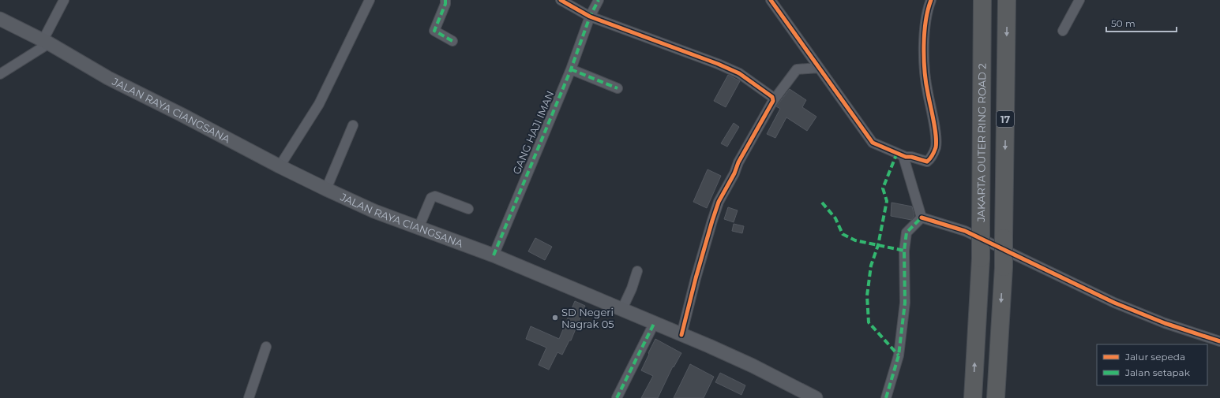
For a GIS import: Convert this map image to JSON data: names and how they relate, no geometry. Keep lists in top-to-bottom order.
{
  "streets": {
    "highway": ["17", "JAKARTA OUTER RING ROAD 2"],
    "main road": ["JALAN RAYA CIANGSANA"],
    "street": ["GANG HAJI IMAN"]
  },
  "crossings": [
    ["JALAN RAYA CIANGSANA", "GANG HAJI IMAN"]
  ],
  "places": ["SD Negeri Nagrak 05"],
  "legend": ["Jalur sepeda", "Jalan setapak"],
  "scale_bar": "50 m"
}
